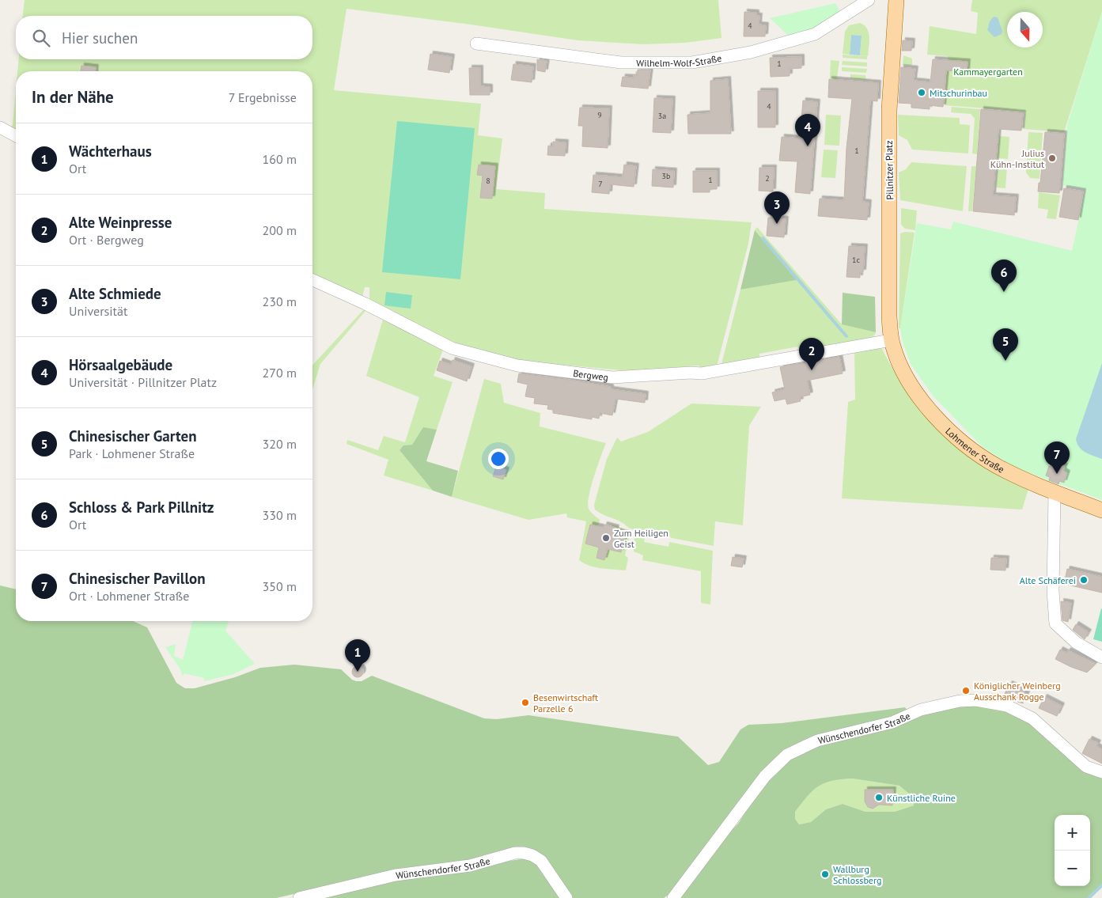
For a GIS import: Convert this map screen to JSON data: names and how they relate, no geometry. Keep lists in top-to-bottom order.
{
  "streets": {
    "main road": ["Pillnitzer Platz", "Lohmener Straße"],
    "street": ["Wilhelm-Wolf-Straße", "Bergweg", "Wünschendorfer Straße"]
  },
  "crossings": [
    ["Pillnitzer Platz", "Bergweg"],
    ["Pillnitzer Platz", "Lohmener Straße"],
    ["Bergweg", "Lohmener Straße"]
  ],
  "parks": ["Kammayergarten"],
  "places": [
    "Mitschurinbau",
    "Julius Kühn-Institut",
    "Zum Heiligen Geist",
    "Alte Schäferei",
    "Königlicher Weinberg Ausschank Rogge",
    "Besenwirtschaft Parzelle 6",
    "Künstliche Ruine",
    "Wallburg Schlossberg"
  ],
  "house_numbers": [
    "4",
    "1",
    "4",
    "9",
    "3a",
    "1",
    "3b",
    "2",
    "1",
    "8",
    "7",
    "1c"
  ],
  "north": "bottom",
  "page": {
    "search": "Hier suchen",
    "heading": ["In der Nähe", "7 Ergebnisse"],
    "pins": [
      "4",
      "3",
      "6",
      "5",
      "2",
      "7",
      "1"
    ],
    "list": [
      {
        "mark": "1",
        "name": "Wächterhaus",
        "note": "Ort",
        "value": "160 m"
      },
      {
        "mark": "2",
        "name": "Alte Weinpresse",
        "note": "Ort · Bergweg",
        "value": "200 m"
      },
      {
        "mark": "3",
        "name": "Alte Schmiede",
        "note": "Universität",
        "value": "230 m"
      },
      {
        "mark": "4",
        "name": "Hörsaalgebäude",
        "note": "Universität · Pillnitzer Platz",
        "value": "270 m"
      },
      {
        "mark": "5",
        "name": "Chinesischer Garten",
        "note": "Park · Lohmener Straße",
        "value": "320 m"
      },
      {
        "mark": "6",
        "name": "Schloss & Park Pillnitz",
        "note": "Ort",
        "value": "330 m"
      },
      {
        "mark": "7",
        "name": "Chinesischer Pavillon",
        "note": "Ort · Lohmener Straße",
        "value": "350 m"
      }
    ],
    "map_buttons": ["+", "−"]
  }
}
